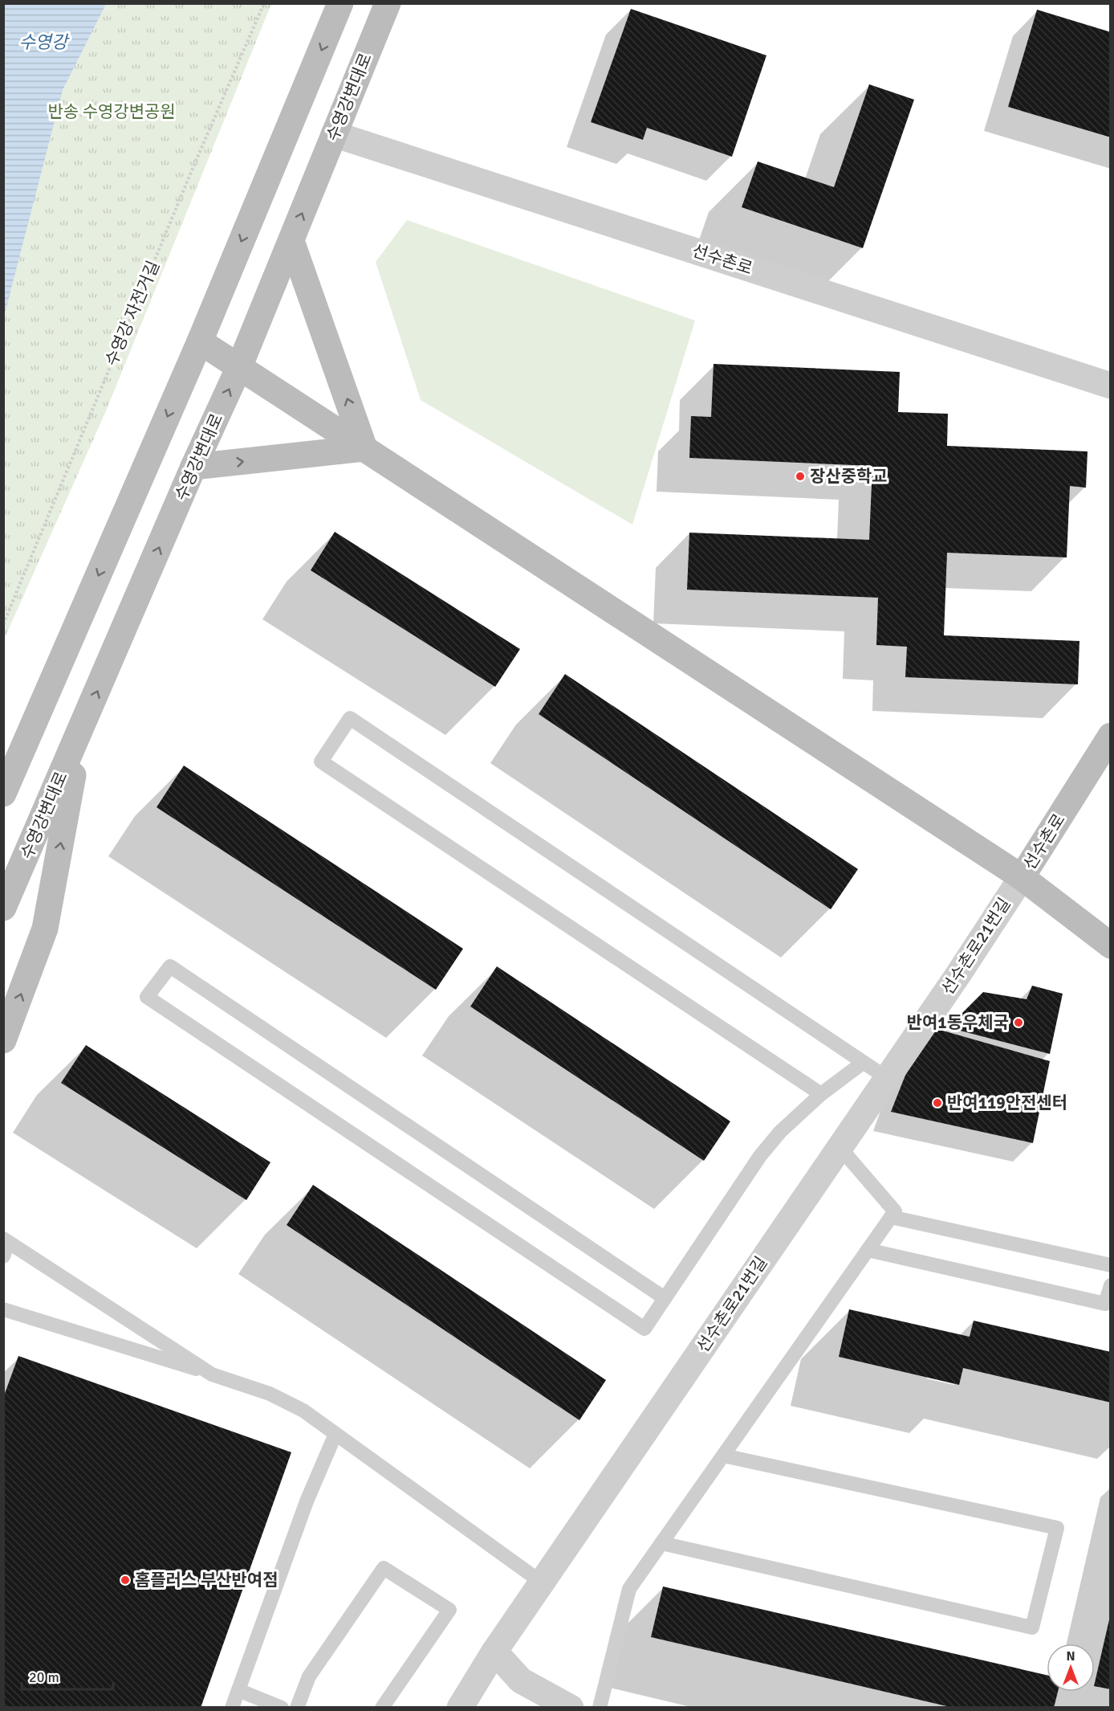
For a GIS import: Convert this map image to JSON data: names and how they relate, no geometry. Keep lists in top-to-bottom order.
{
  "streets": {
    "main road": ["수영강변대로", "선수촌로"],
    "street": ["선수촌로21번길"],
    "path": ["수영강 자전거길"]
  },
  "crossings": [
    ["수영강변대로", "선수촌로"],
    ["선수촌로", "선수촌로21번길"]
  ],
  "water": ["수영강"],
  "parks": ["반송 수영강변공원"],
  "places": [
    "장산중학교",
    "반여1동우체국",
    "반여119안전센터",
    "홈플러스 부산반여점"
  ],
  "scale_bar": "20 m",
  "north": "top"
}
